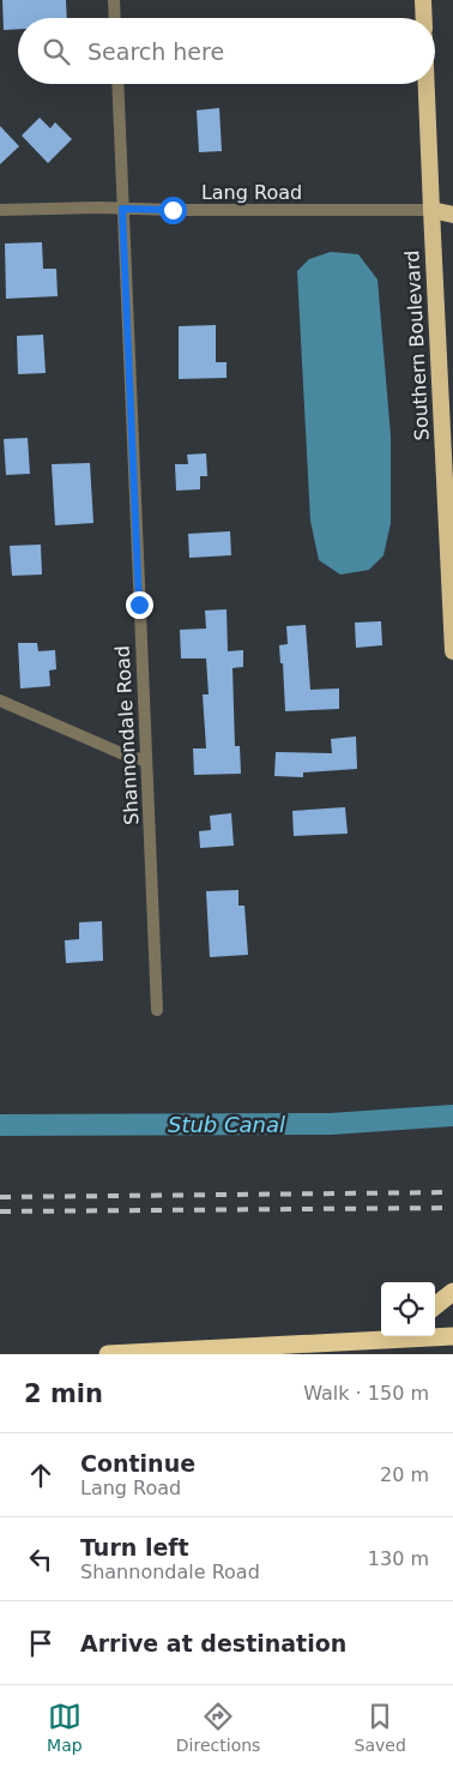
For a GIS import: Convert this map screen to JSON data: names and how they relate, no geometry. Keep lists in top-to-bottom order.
{
  "streets": {
    "highway": ["Southern Boulevard"],
    "street": ["Lang Road", "Shannondale Road"]
  },
  "crossings": [
    ["Lang Road", "Southern Boulevard"],
    ["Lang Road", "Shannondale Road"]
  ],
  "water": ["Stub Canal"],
  "page": {
    "search": "Search here",
    "heading": ["2 min", "Walk · 150 m"],
    "list": [
      ["Continue", "Lang Road", "20 m"],
      ["Turn left", "Shannondale Road", "130 m"],
      "Arrive at destination"
    ],
    "nav": ["Map", "Directions", "Saved"]
  }
}
